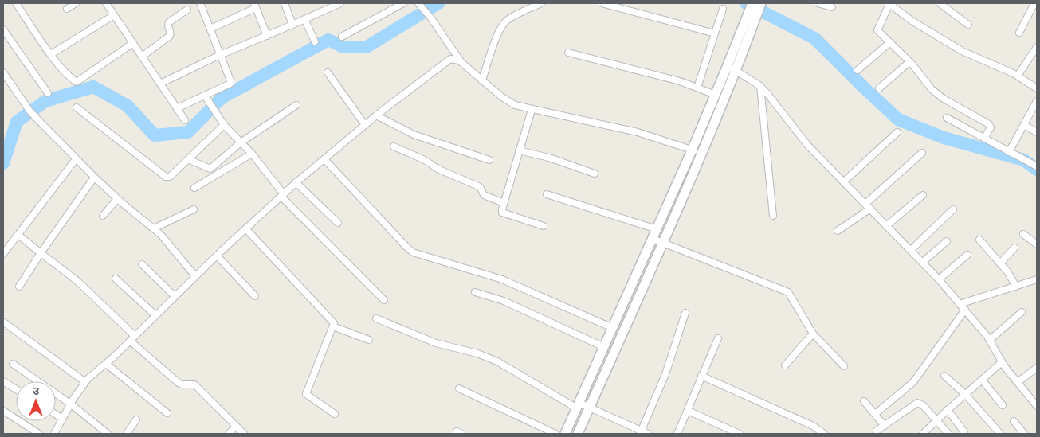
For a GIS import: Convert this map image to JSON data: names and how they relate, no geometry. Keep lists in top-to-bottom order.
{
  "north": "top"
}
